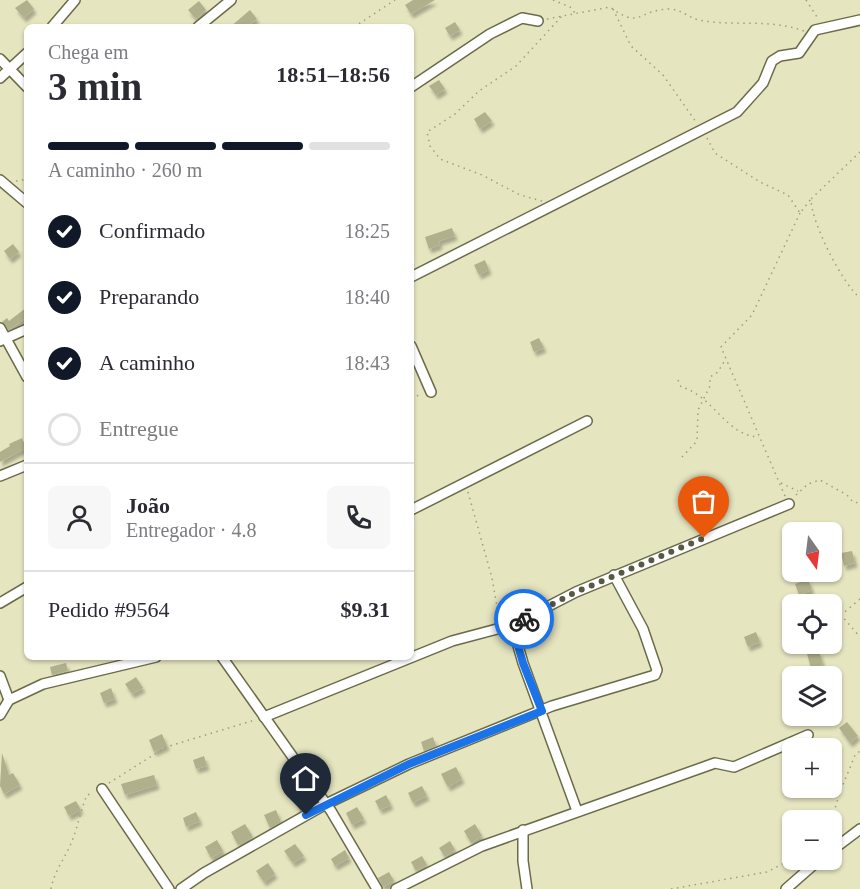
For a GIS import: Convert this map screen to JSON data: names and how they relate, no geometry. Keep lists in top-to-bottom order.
{
  "north": "bottom",
  "page": {
    "heading": ["3 min", "Chega em", "18:51–18:56"],
    "panel": [
      "João",
      "Entregador · 4.8",
      "Pedido #9564",
      "$9.31"
    ],
    "bar": "A caminho · 260 m",
    "list": [
      ["Confirmado", "18:25"],
      ["Preparando", "18:40"],
      ["A caminho", "18:43"],
      "Entregue"
    ],
    "map_buttons": ["+", "−"]
  }
}
